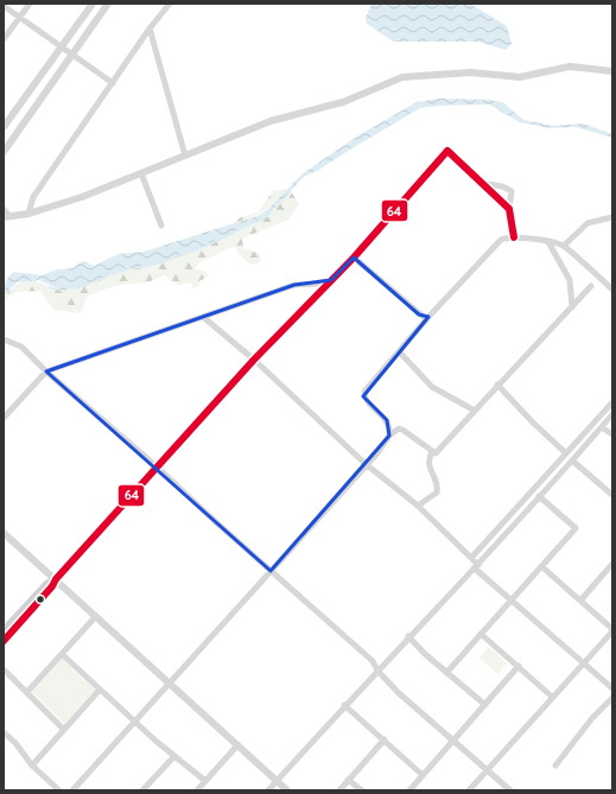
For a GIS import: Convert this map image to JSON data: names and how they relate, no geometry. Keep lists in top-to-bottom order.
{
  "lines": ["transit line 64"]
}
